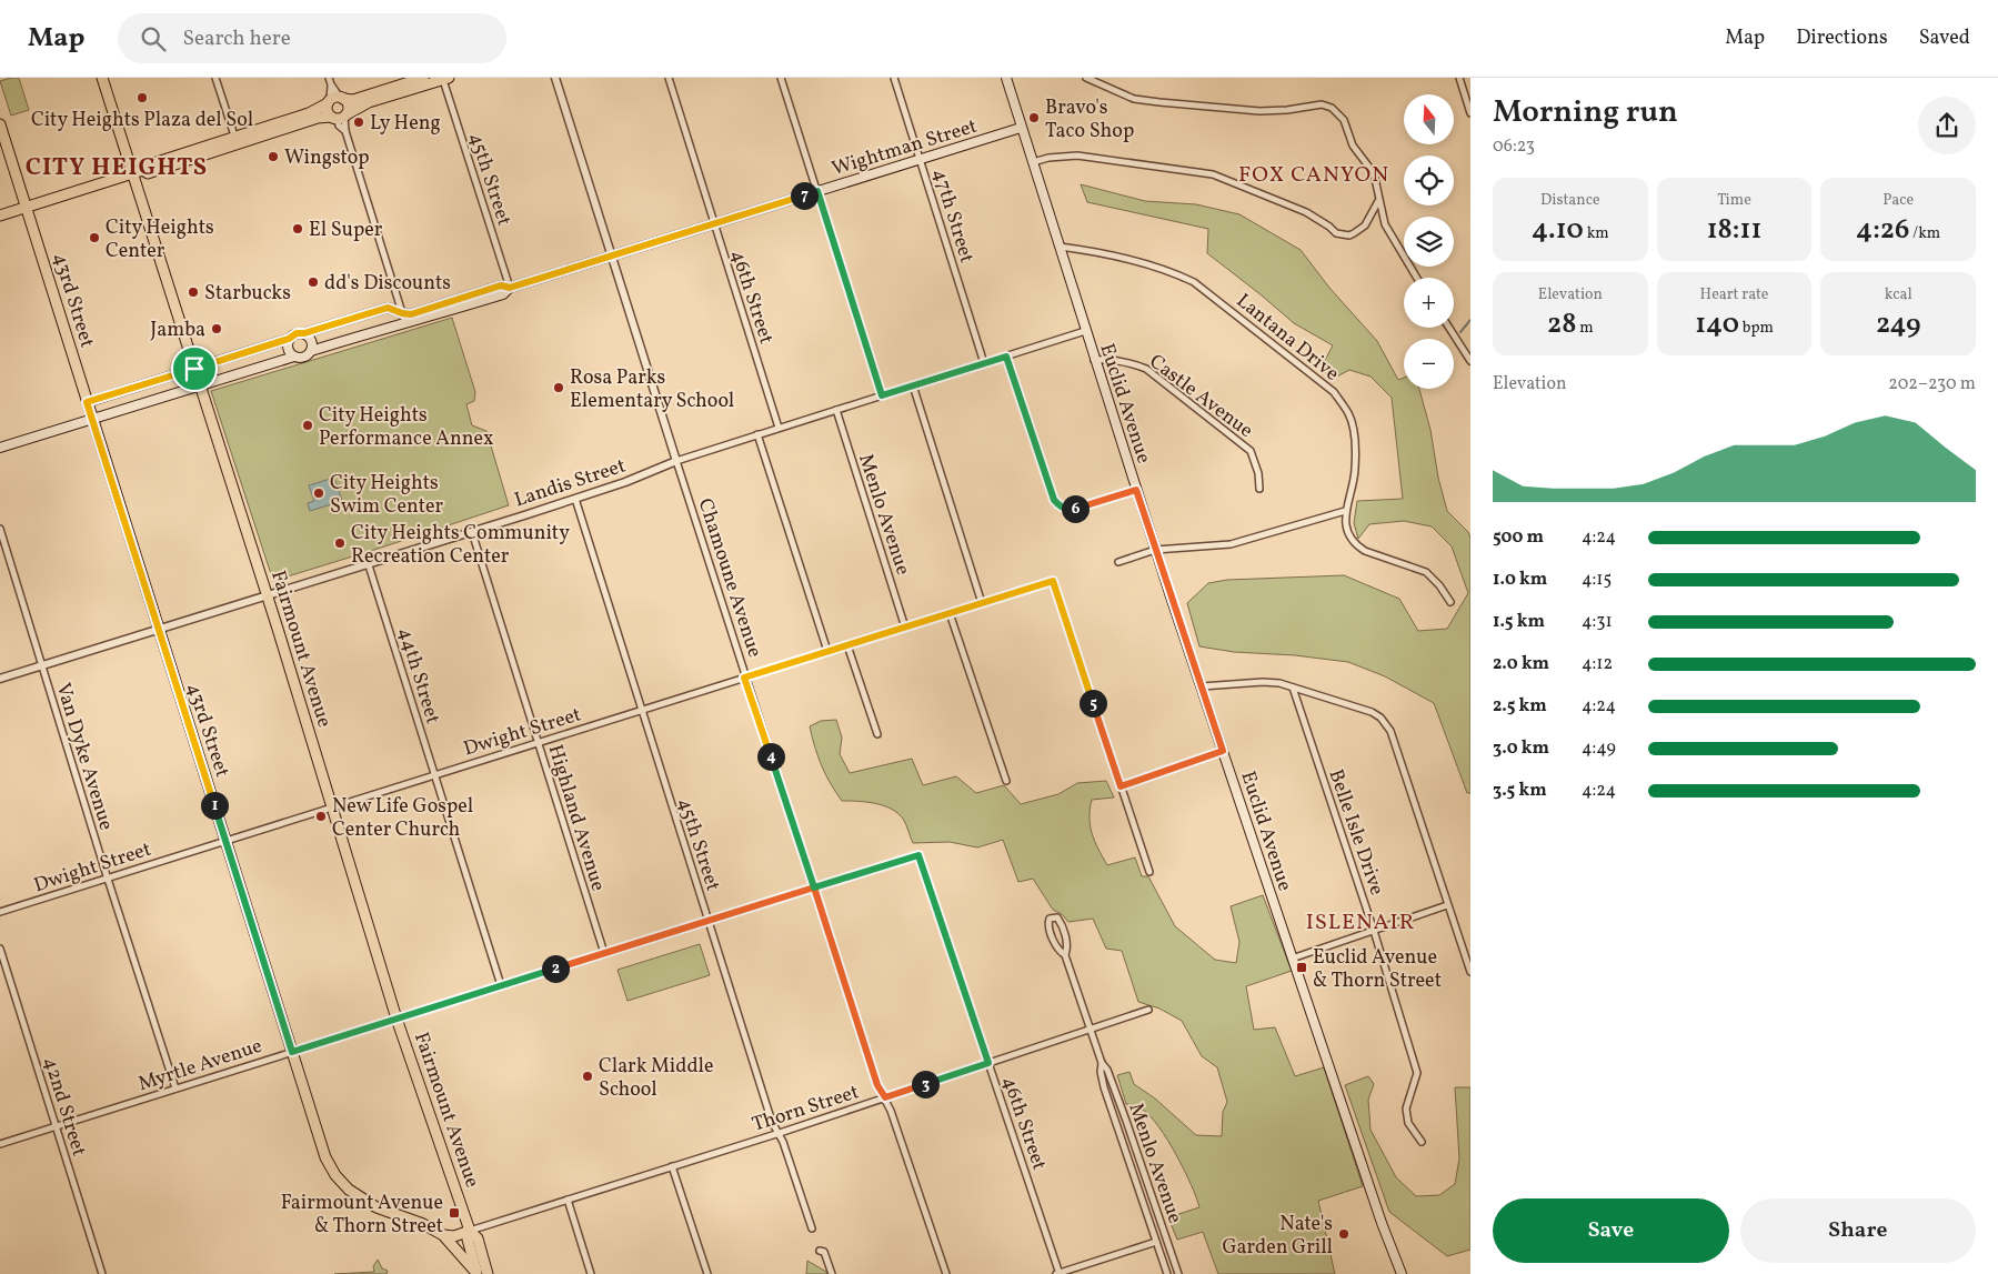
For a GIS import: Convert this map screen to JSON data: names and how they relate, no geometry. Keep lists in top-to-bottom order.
{
  "streets": {
    "main road": [
      "Wightman Street",
      "43rd Street",
      "Euclid Avenue",
      "Fairmount Avenue"
    ],
    "street": [
      "45th Street",
      "47th Street",
      "46th Street",
      "Lantana Drive",
      "Castle Avenue",
      "Landis Street",
      "Menlo Avenue",
      "Chamoune Avenue",
      "44th Street",
      "Dwight Street",
      "Van Dyke Avenue",
      "Highland Avenue",
      "Belle Isle Drive",
      "Myrtle Avenue",
      "42nd Street",
      "Thorn Street"
    ]
  },
  "crossings": [
    ["Wightman Street", "45th Street"],
    ["Wightman Street", "47th Street"],
    ["Wightman Street", "46th Street"],
    ["Wightman Street", "43rd Street"],
    ["Wightman Street", "Euclid Avenue"],
    ["Wightman Street", "Chamoune Avenue"],
    ["Wightman Street", "Fairmount Avenue"],
    ["45th Street", "Landis Street"],
    ["45th Street", "Dwight Street"],
    ["45th Street", "Myrtle Avenue"],
    ["45th Street", "Thorn Street"],
    ["47th Street", "Landis Street"],
    ["46th Street", "Landis Street"],
    ["46th Street", "Myrtle Avenue"],
    ["46th Street", "Thorn Street"],
    ["43rd Street", "Landis Street"],
    ["43rd Street", "Fairmount Avenue"],
    ["43rd Street", "Dwight Street"],
    ["43rd Street", "Myrtle Avenue"],
    ["Lantana Drive", "Euclid Avenue"],
    ["Castle Avenue", "Euclid Avenue"],
    ["Euclid Avenue", "Landis Street"],
    ["Landis Street", "Menlo Avenue"],
    ["Landis Street", "Chamoune Avenue"],
    ["Landis Street", "Fairmount Avenue"],
    ["Landis Street", "44th Street"],
    ["Landis Street", "Van Dyke Avenue"],
    ["Landis Street", "Highland Avenue"],
    ["Menlo Avenue", "Dwight Street"],
    ["Menlo Avenue", "Thorn Street"],
    ["Chamoune Avenue", "Dwight Street"],
    ["Chamoune Avenue", "Myrtle Avenue"],
    ["Chamoune Avenue", "Thorn Street"],
    ["Fairmount Avenue", "Dwight Street"],
    ["Fairmount Avenue", "Myrtle Avenue"],
    ["Fairmount Avenue", "Thorn Street"],
    ["44th Street", "Dwight Street"],
    ["44th Street", "Myrtle Avenue"],
    ["Dwight Street", "Van Dyke Avenue"],
    ["Dwight Street", "Highland Avenue"],
    ["Van Dyke Avenue", "Myrtle Avenue"],
    ["Highland Avenue", "Myrtle Avenue"],
    ["Myrtle Avenue", "42nd Street"]
  ],
  "districts": ["CITY HEIGHTS", "FOX CANYON", "ISLENAIR"],
  "places": {
    "other": [
      "City Heights Plaza del Sol",
      "Bravo's Taco Shop",
      "Ly Heng",
      "Wingstop",
      "El Super",
      "City Heights Center",
      "dd's Discounts",
      "Starbucks",
      "Jamba",
      "Rosa Parks Elementary School",
      "City Heights Performance Annex",
      "City Heights Swim Center",
      "City Heights Community Recreation Center",
      "New Life Gospel Center Church",
      "Clark Middle School",
      "Nate's Garden Grill"
    ],
    "transit": ["Euclid Avenue & Thorn Street", "Fairmount Avenue & Thorn Street"]
  },
  "north": "top",
  "page": {
    "header": "Map",
    "search": "Search here",
    "nav": ["Map", "Directions", "Saved"],
    "heading": ["Morning run", "06:23"],
    "map_buttons": ["+", "−"],
    "stats": [
      ["Distance", "4.10 km"],
      ["Time", "18:11"],
      ["Pace", "4:26 /km"],
      ["Elevation", "28 m"],
      ["Heart rate", "140 bpm"],
      ["kcal", "249"]
    ],
    "pins": [
      "7",
      "6",
      "5",
      "4",
      "1",
      "2",
      "3"
    ],
    "chart": ["Elevation", "202–230 m"],
    "list": [
      {
        "name": "500 m",
        "note": "4:24"
      },
      {
        "name": "1.0 km",
        "note": "4:15"
      },
      {
        "name": "1.5 km",
        "note": "4:31"
      },
      {
        "name": "2.0 km",
        "note": "4:12"
      },
      {
        "name": "2.5 km",
        "note": "4:24"
      },
      {
        "name": "3.0 km",
        "note": "4:49"
      },
      {
        "name": "3.5 km",
        "note": "4:24"
      }
    ],
    "buttons": ["Save", "Share"]
  }
}
